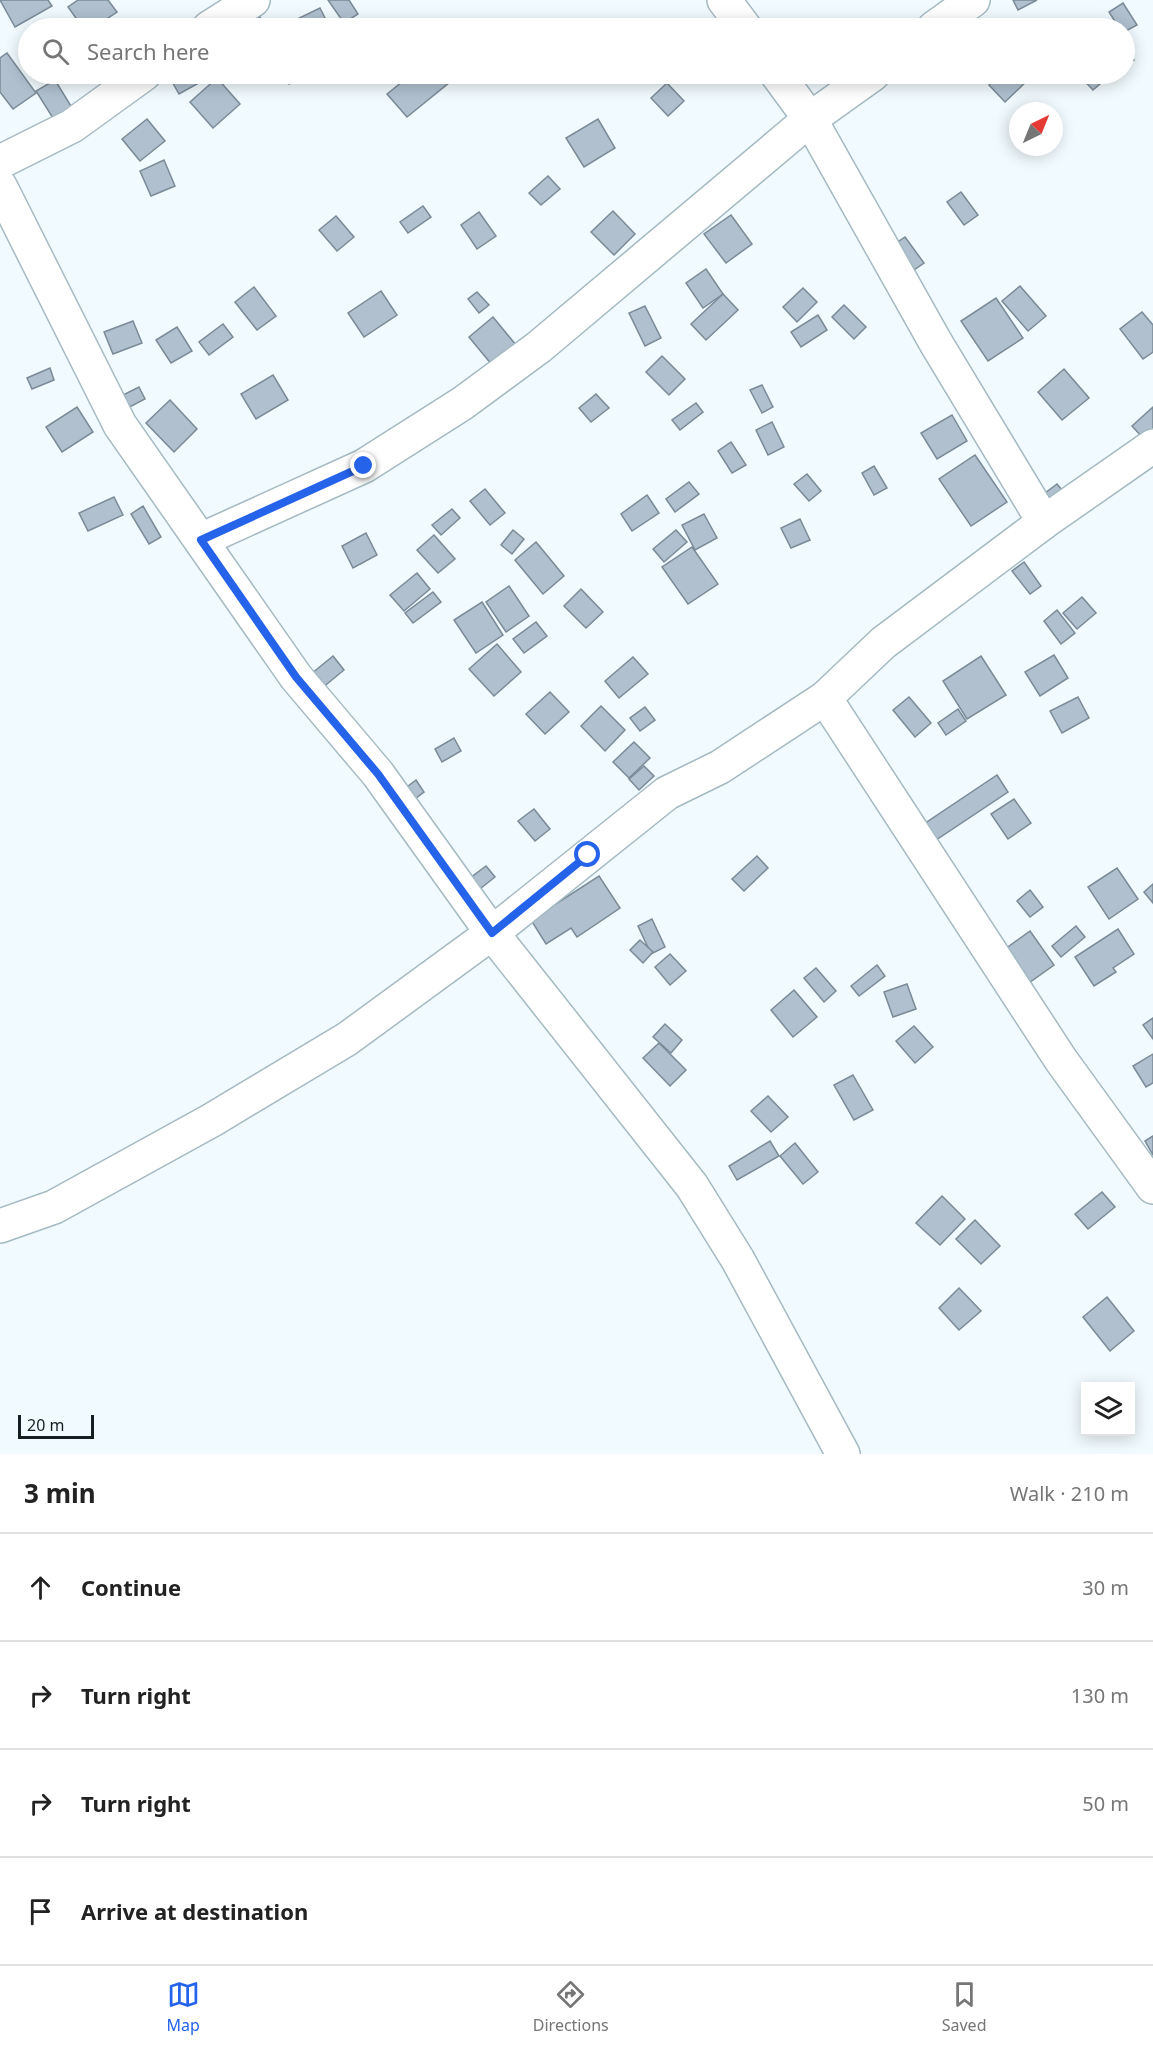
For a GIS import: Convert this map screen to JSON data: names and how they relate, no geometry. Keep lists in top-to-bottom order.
{
  "scale_bar": "20 m",
  "north": "top right",
  "page": {
    "search": "Search here",
    "scale": "20 m",
    "heading": ["3 min", "Walk · 210 m"],
    "list": [
      ["Continue", "30 m"],
      ["Turn right", "130 m"],
      ["Turn right", "50 m"],
      "Arrive at destination"
    ],
    "nav": ["Map", "Directions", "Saved"]
  }
}
